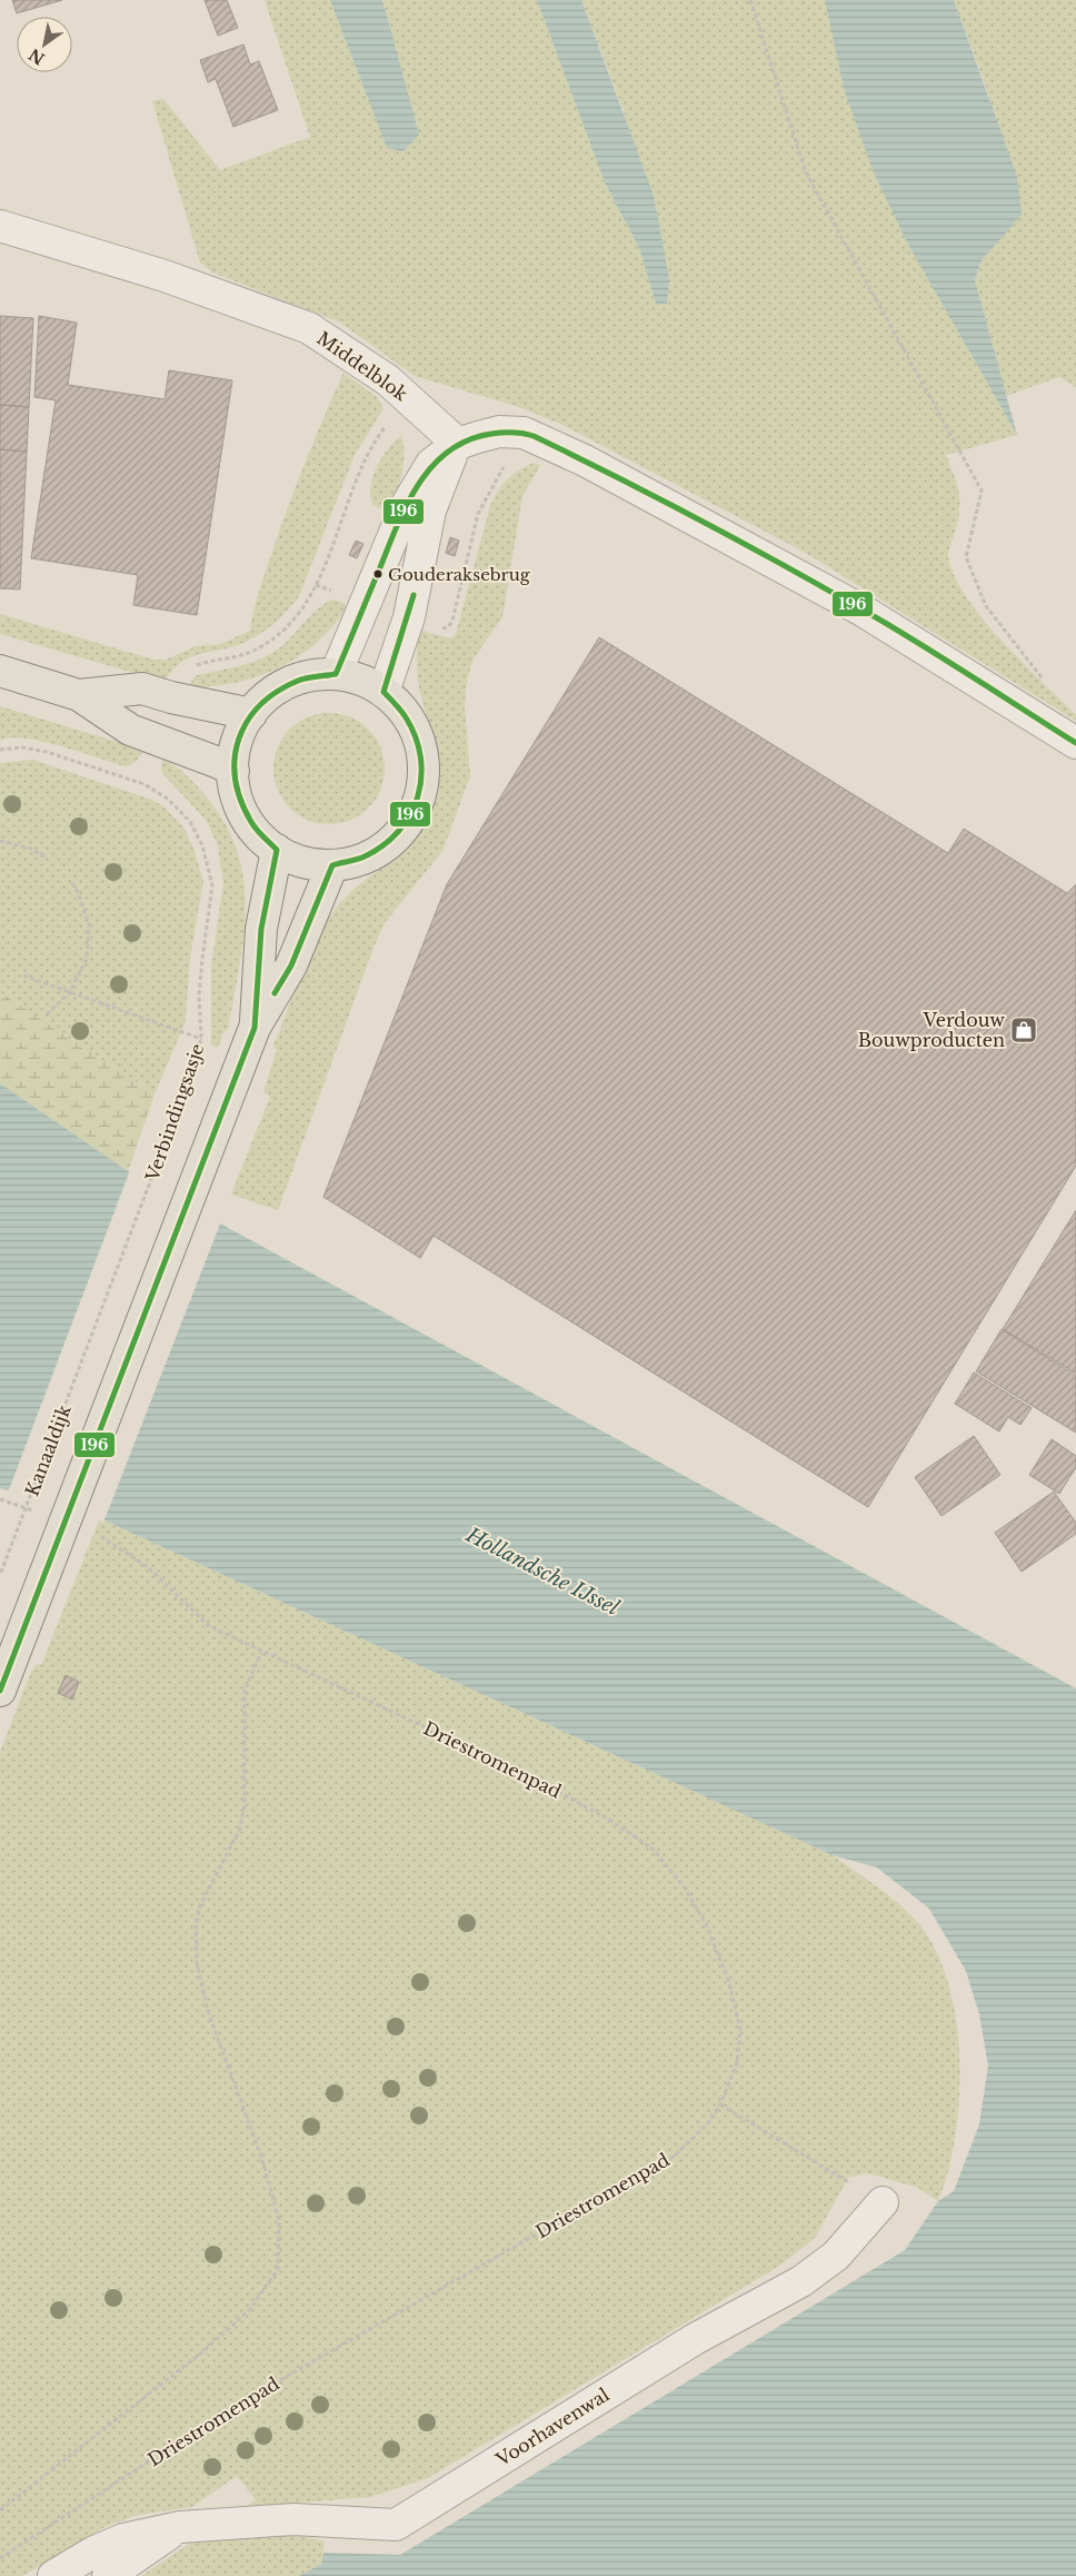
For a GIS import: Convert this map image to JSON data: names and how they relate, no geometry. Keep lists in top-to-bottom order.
{
  "streets": {
    "street": ["Middelblok", "Voorhavenwal"],
    "path": ["Verbindingsasje", "Kanaaldijk", "Driestromenpad"]
  },
  "crossings": [
    ["Verbindingsasje", "Kanaaldijk"]
  ],
  "water": ["Hollandsche IJssel"],
  "places": {
    "other": ["Gouderaksebrug"],
    "shop": ["Verdouw Bouwproducten"]
  },
  "lines": ["transit line 196"],
  "north": "bottom left"
}
